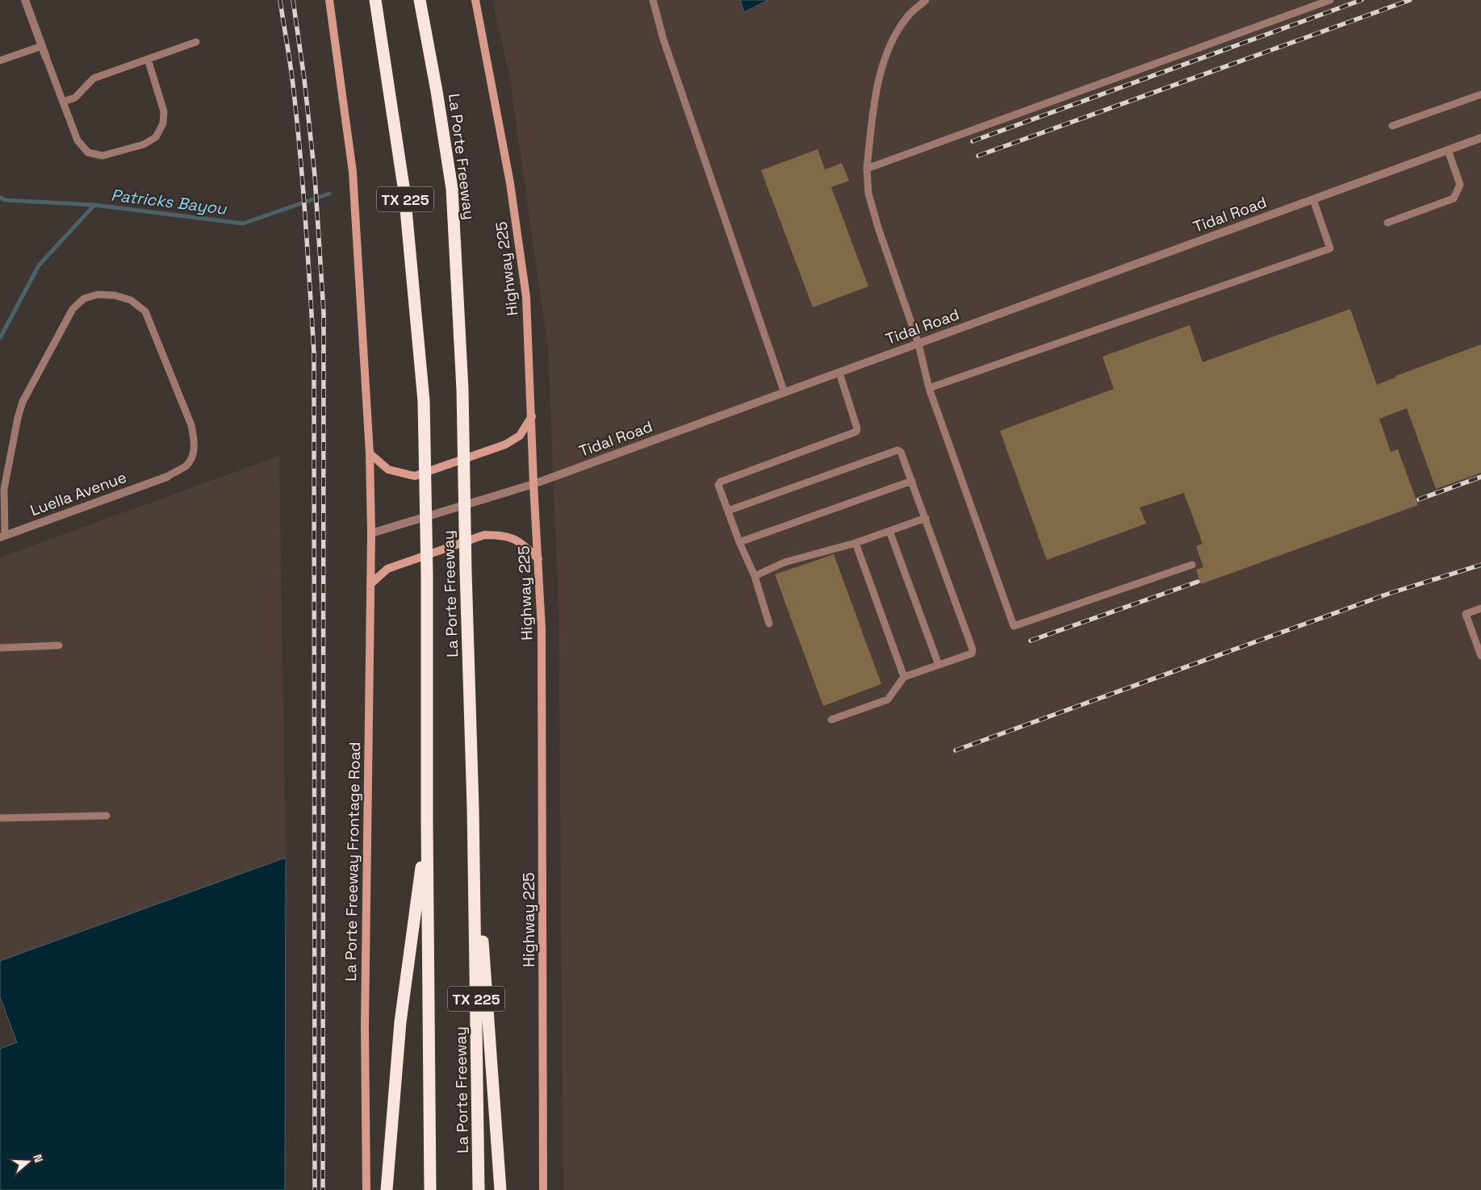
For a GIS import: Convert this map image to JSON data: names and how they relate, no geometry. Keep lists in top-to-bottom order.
{
  "streets": {
    "highway": ["La Porte Freeway", "TX 225"],
    "main road": ["Highway 225", "La Porte Freeway Frontage Road"],
    "street": ["Tidal Road", "Luella Avenue"]
  },
  "crossings": [
    ["Tidal Road", "Highway 225"],
    ["Tidal Road", "La Porte Freeway Frontage Road"]
  ],
  "water": ["Patricks Bayou"],
  "north": "right"
}
